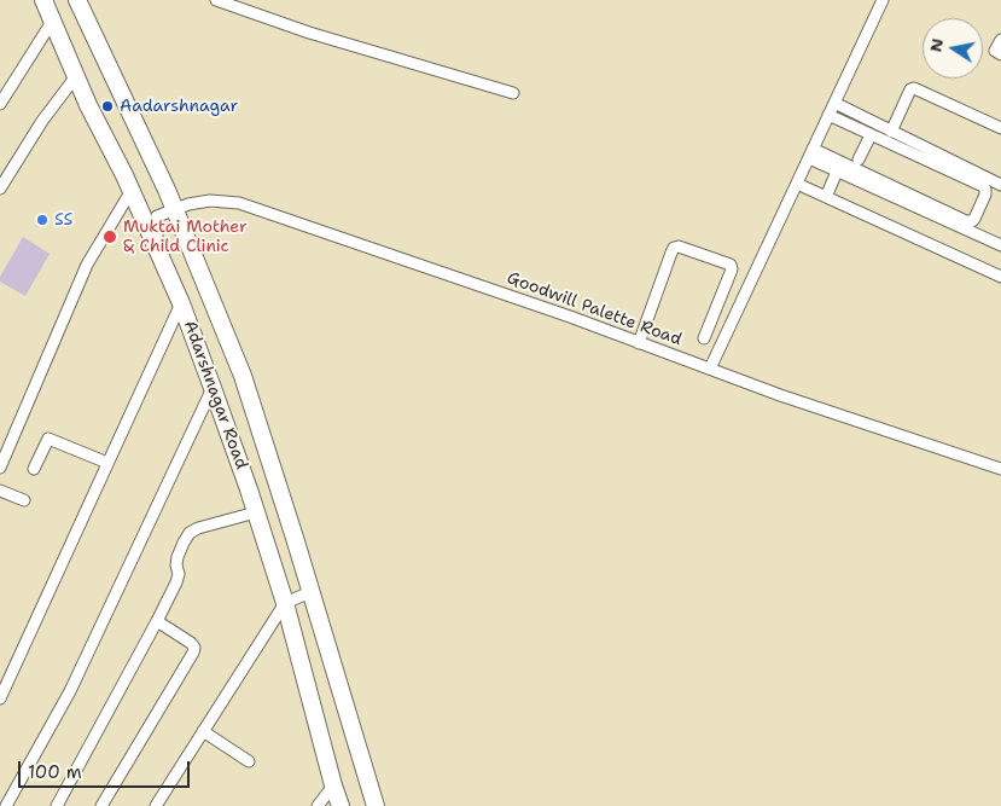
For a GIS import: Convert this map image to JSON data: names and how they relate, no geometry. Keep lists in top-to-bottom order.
{
  "streets": {
    "main road": ["Adarshnagar Road"],
    "street": ["Goodwill Palette Road"]
  },
  "crossings": [
    ["Goodwill Palette Road", "Adarshnagar Road"]
  ],
  "places": ["Aadarshnagar", "SS", "Muktai Mother & Child Clinic"],
  "scale_bar": "100 m",
  "north": "left"
}
